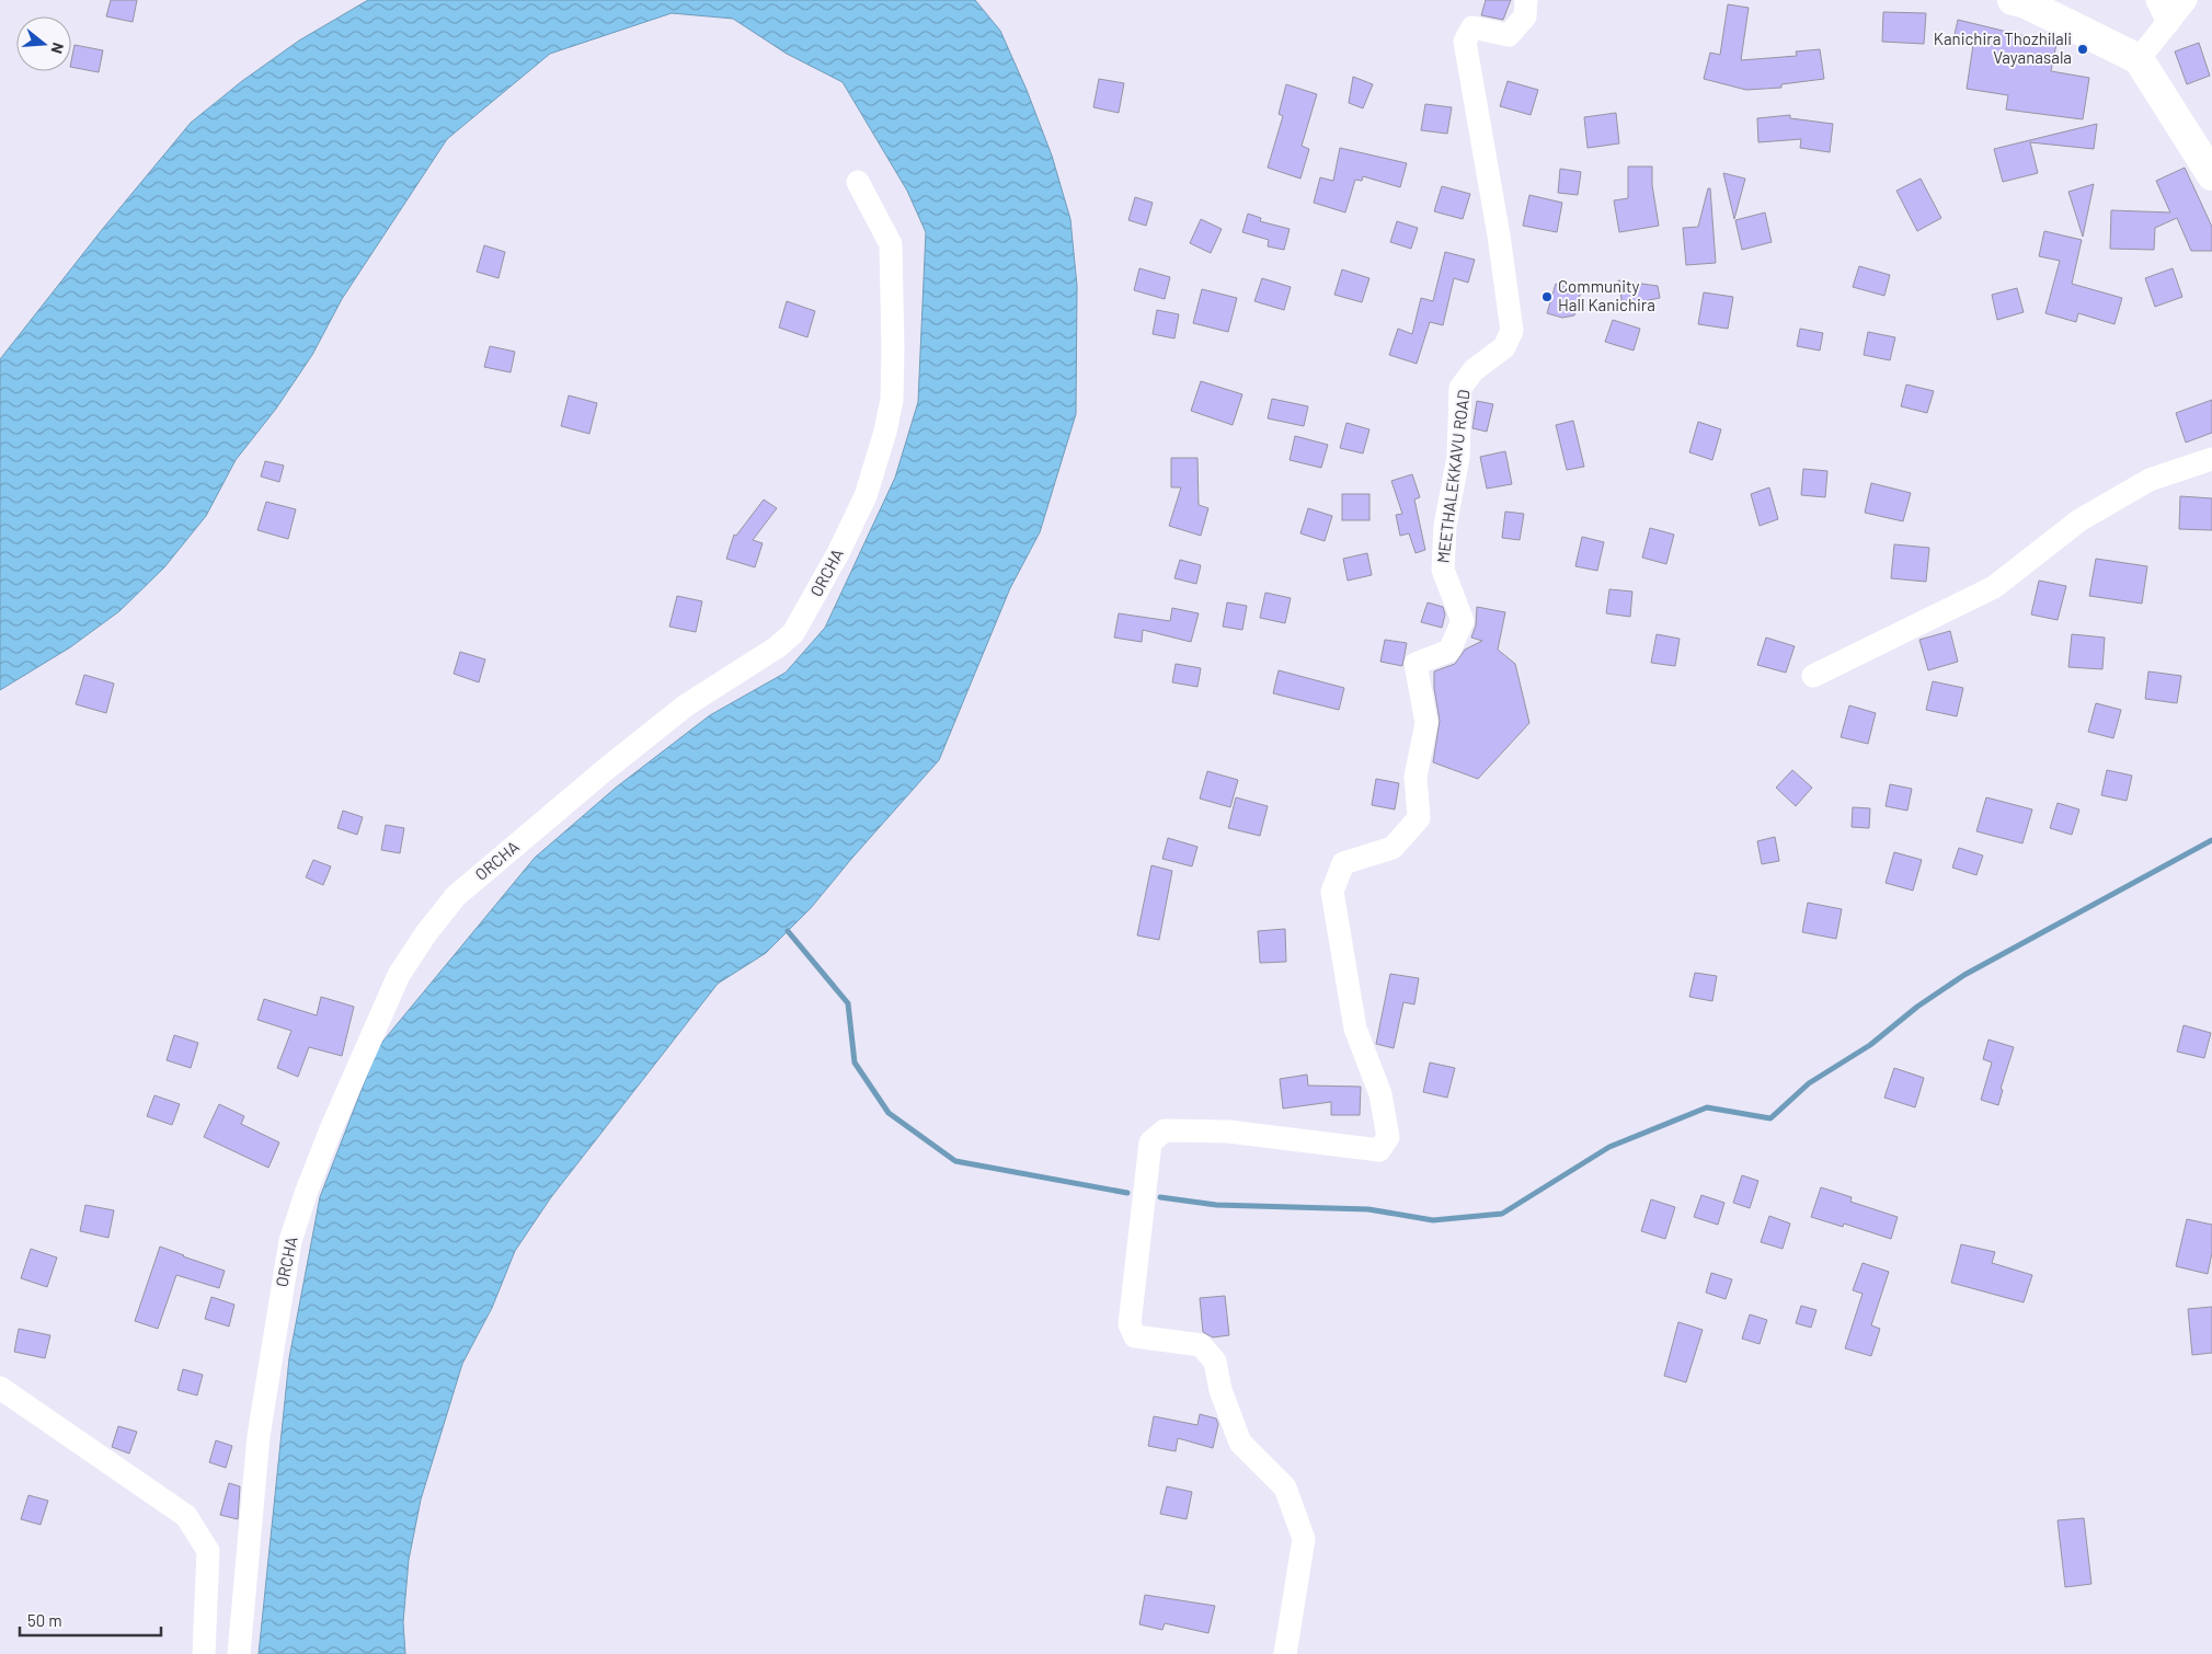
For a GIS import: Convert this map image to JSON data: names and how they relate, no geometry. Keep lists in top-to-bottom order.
{
  "streets": {
    "street": ["MEETHALEKKAVU ROAD", "ORCHA"]
  },
  "places": ["Kanichira Thozhilali Vayanasala", "Community Hall Kanichira"],
  "scale_bar": "50 m",
  "north": "right"
}
